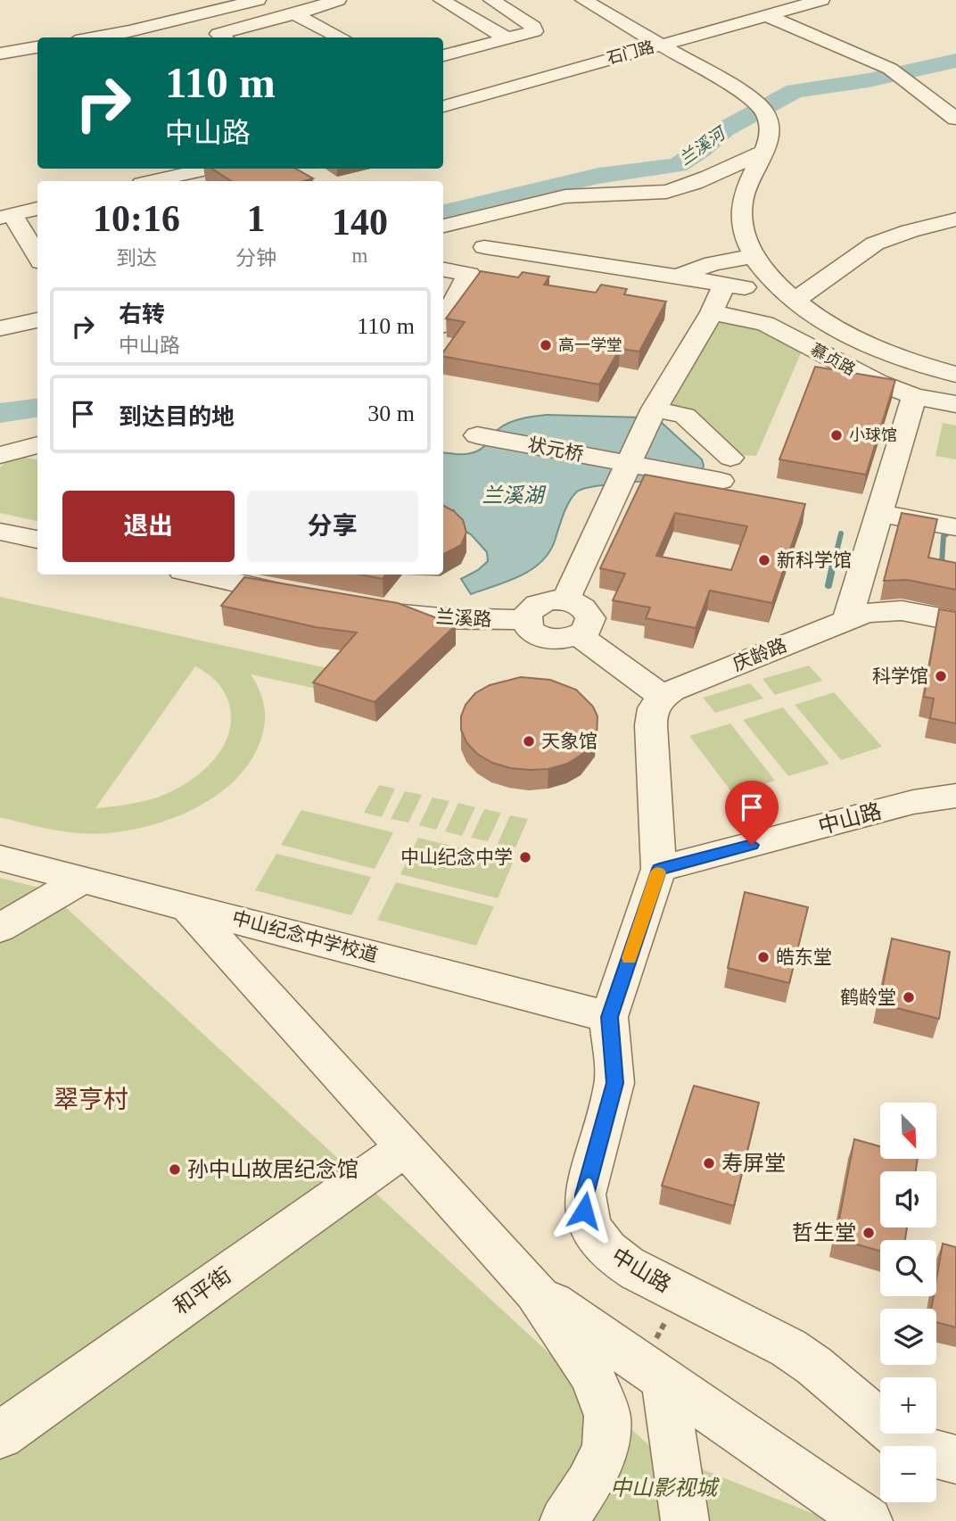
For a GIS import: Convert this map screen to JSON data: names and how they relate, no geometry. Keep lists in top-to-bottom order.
{
  "streets": {
    "street": [
      "石门路",
      "慕贞路",
      "状元桥",
      "兰溪路",
      "庆龄路",
      "中山路",
      "中山纪念中学校道",
      "和平街"
    ]
  },
  "crossings": [
    ["中山路", "中山纪念中学校道"]
  ],
  "districts": ["翠亨村"],
  "water": ["兰溪河", "兰溪湖"],
  "parks": ["中山影视城"],
  "places": [
    "高一学堂",
    "小球馆",
    "新科学馆",
    "科学馆",
    "天象馆",
    "中山纪念中学",
    "皓东堂",
    "鹤龄堂",
    "寿屏堂",
    "孙中山故居纪念馆",
    "哲生堂"
  ],
  "north": "bottom right",
  "page": {
    "turn": ["110 m", "中山路"],
    "eta": [
      "10:16",
      "到达",
      "1",
      "分钟",
      "140",
      "m"
    ],
    "list": [
      {
        "name": "右转",
        "note": "中山路",
        "value": "110 m"
      },
      {
        "name": "到达目的地",
        "value": "30 m"
      }
    ],
    "buttons": ["退出", "分享"],
    "map_buttons": ["+", "−"]
  }
}
